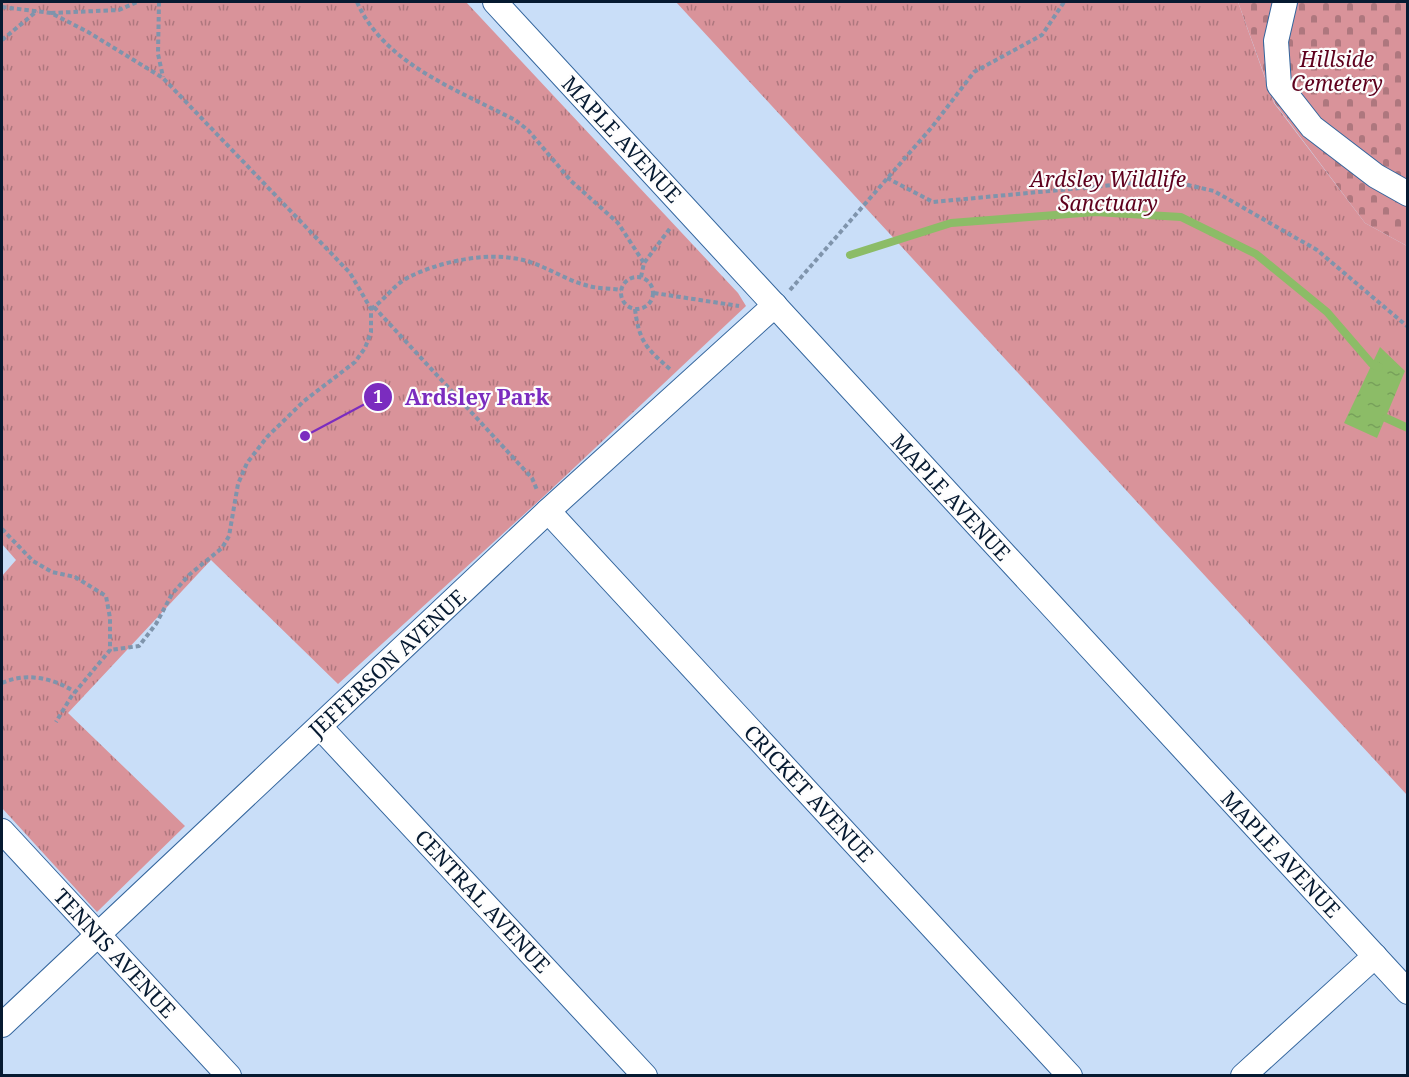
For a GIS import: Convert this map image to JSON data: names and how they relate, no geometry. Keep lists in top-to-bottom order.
{
  "streets": {
    "street": [
      "MAPLE AVENUE",
      "JEFFERSON AVENUE",
      "CRICKET AVENUE",
      "CENTRAL AVENUE",
      "TENNIS AVENUE"
    ]
  },
  "crossings": [
    ["MAPLE AVENUE", "JEFFERSON AVENUE"],
    ["JEFFERSON AVENUE", "CRICKET AVENUE"],
    ["JEFFERSON AVENUE", "CENTRAL AVENUE"],
    ["JEFFERSON AVENUE", "TENNIS AVENUE"]
  ],
  "parks": ["Hillside Cemetery", "Ardsley Wildlife Sanctuary"],
  "places": ["Ardsley Park"]
}
